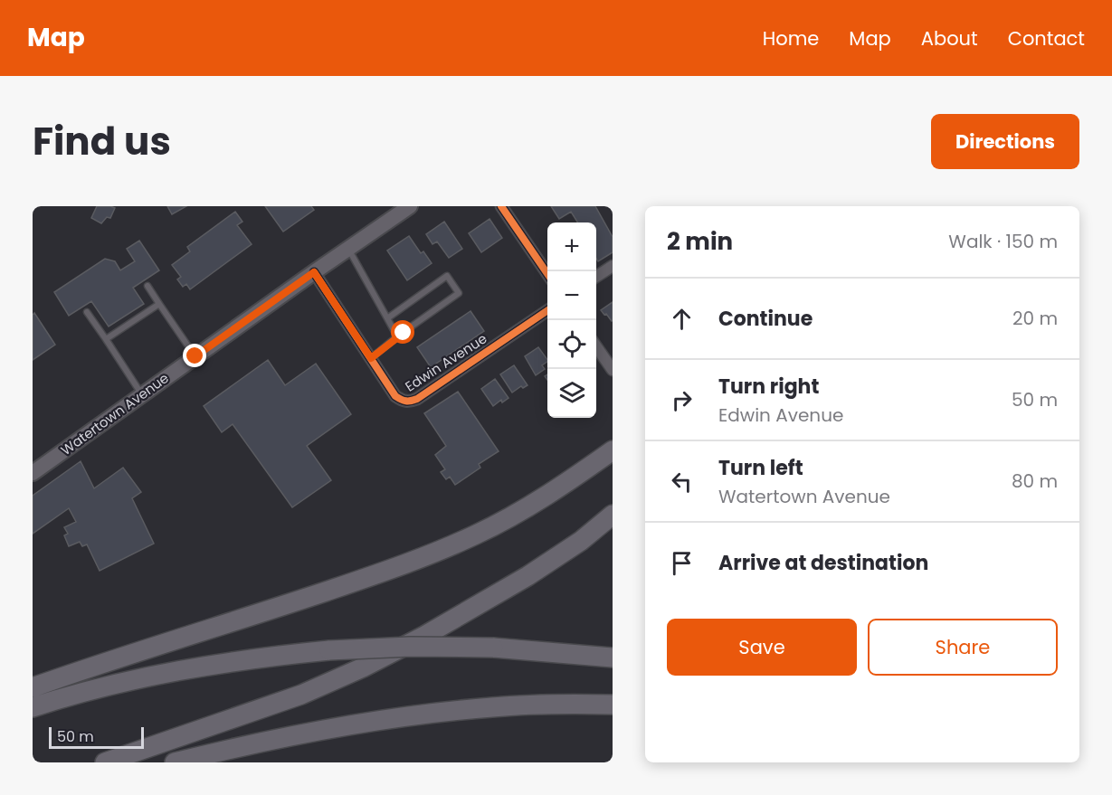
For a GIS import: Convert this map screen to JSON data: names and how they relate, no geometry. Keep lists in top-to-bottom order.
{
  "streets": {
    "main road": ["Watertown Avenue"],
    "street": ["Edwin Avenue"]
  },
  "crossings": [
    ["Edwin Avenue", "Watertown Avenue"]
  ],
  "scale_bar": "50 m",
  "page": {
    "header": "Map",
    "nav": [
      "Home",
      "Map",
      "About",
      "Contact"
    ],
    "title": "Find us",
    "buttons": [
      "Directions",
      ["Save", "Share"]
    ],
    "heading": ["2 min", "Walk · 150 m"],
    "map_buttons": ["+", "−"],
    "list": [
      ["Continue", "20 m"],
      ["Turn right", "Edwin Avenue", "50 m"],
      ["Turn left", "Watertown Avenue", "80 m"],
      "Arrive at destination"
    ],
    "scale": "50 m"
  }
}
